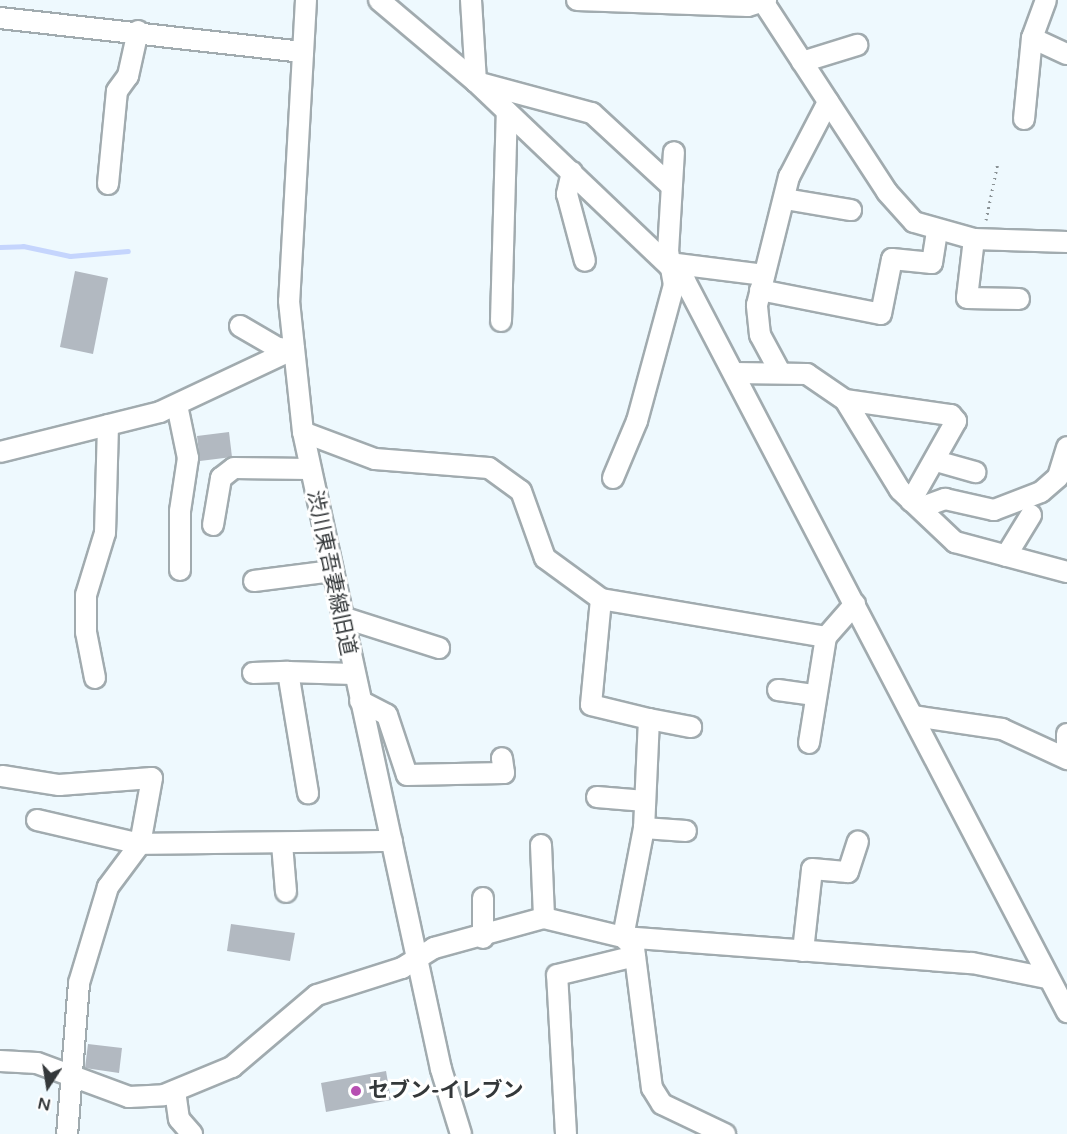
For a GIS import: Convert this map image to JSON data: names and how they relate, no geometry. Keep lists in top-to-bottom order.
{
  "streets": {
    "street": ["渋川東吾妻線旧道"]
  },
  "places": ["セブン-イレブン"],
  "north": "bottom"
}
